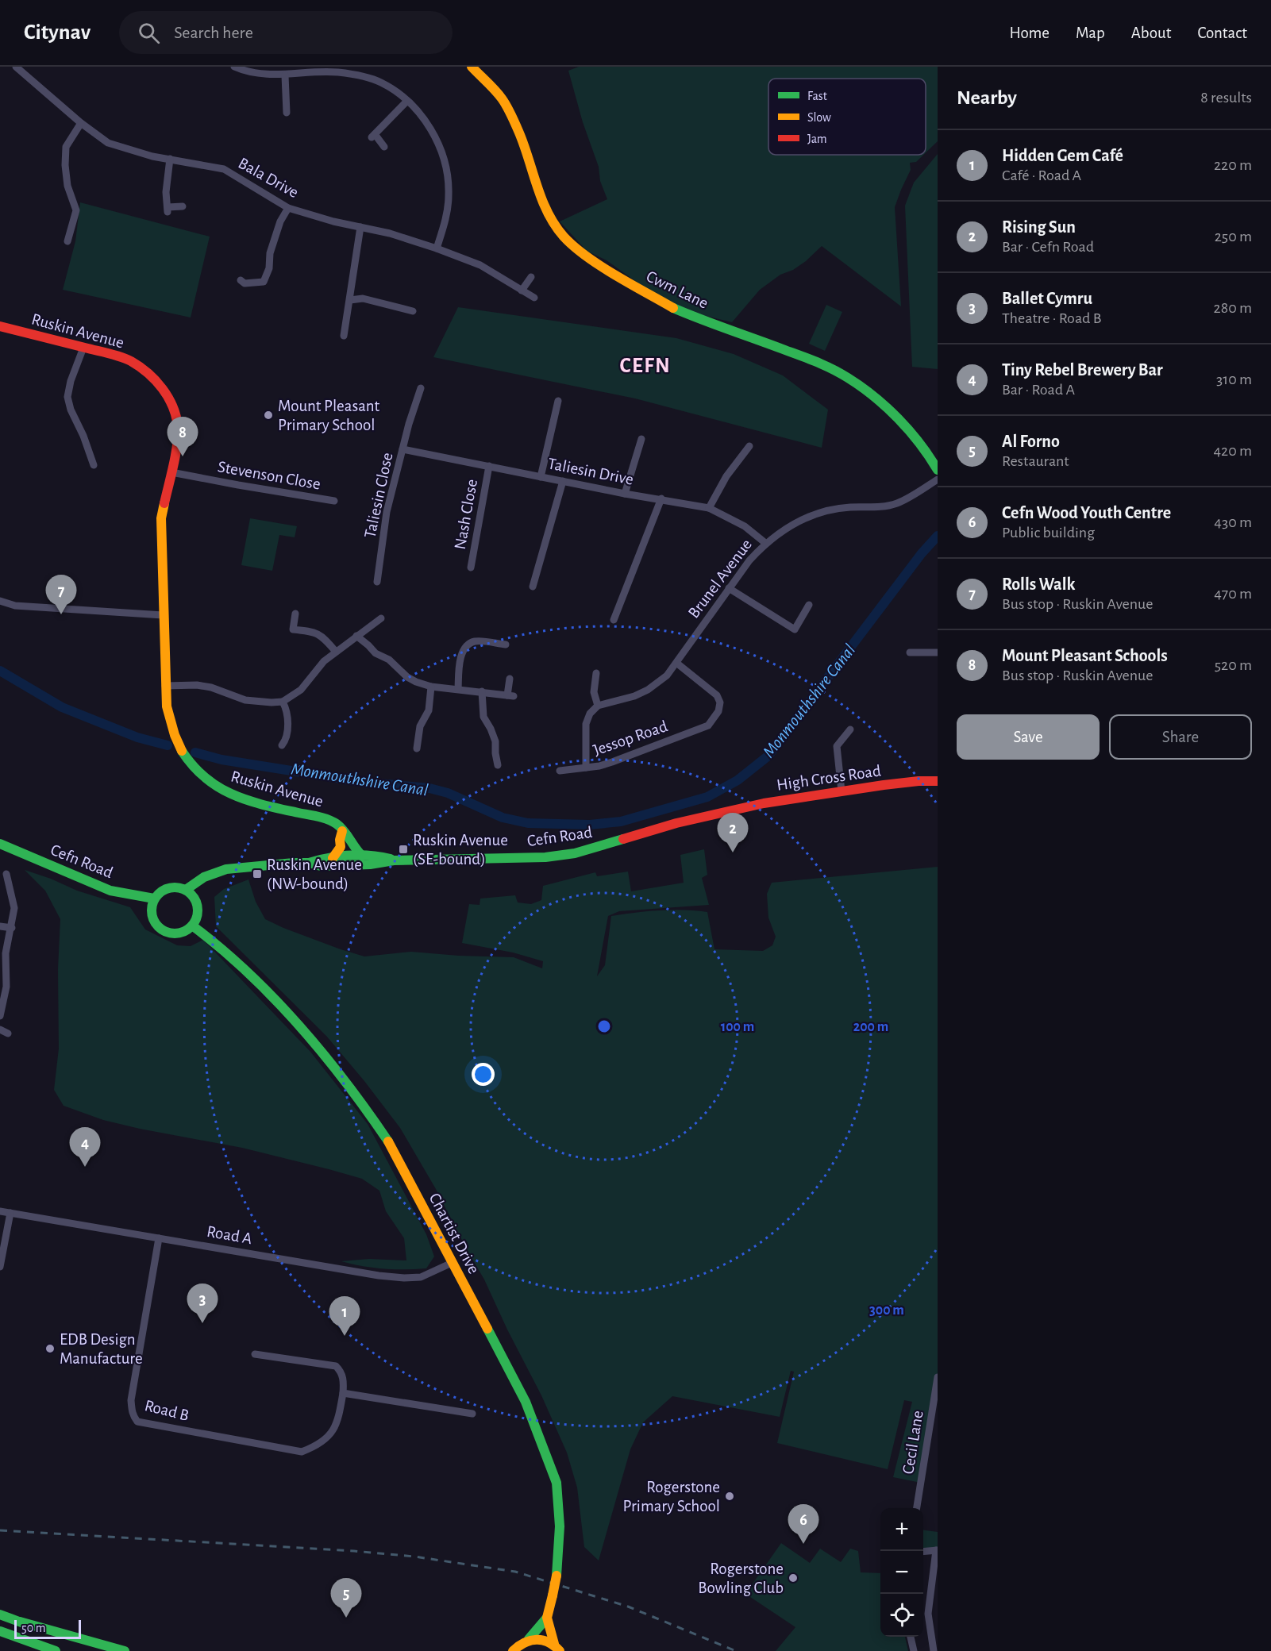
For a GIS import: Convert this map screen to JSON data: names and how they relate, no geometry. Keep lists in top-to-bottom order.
{
  "streets": {
    "main road": [
      "Cwm Lane",
      "Ruskin Avenue",
      "High Cross Road",
      "Cefn Road",
      "Chartist Drive"
    ],
    "street": [
      "Bala Drive",
      "Taliesin Drive",
      "Stevenson Close",
      "Taliesin Close",
      "Nash Close",
      "Brunel Avenue",
      "Jessop Road",
      "Road A",
      "Road B",
      "Cecil Lane"
    ]
  },
  "crossings": [
    ["Ruskin Avenue", "Stevenson Close"],
    ["Ruskin Avenue", "Cefn Road"],
    ["Taliesin Drive", "Taliesin Close"],
    ["Taliesin Drive", "Nash Close"],
    ["Taliesin Drive", "Brunel Avenue"],
    ["Brunel Avenue", "Jessop Road"],
    ["High Cross Road", "Cefn Road"],
    ["Cefn Road", "Chartist Drive"],
    ["Chartist Drive", "Road A"],
    ["Road A", "Road B"]
  ],
  "districts": ["CEFN"],
  "water": ["Monmouthshire Canal"],
  "places": {
    "other": [
      "Mount Pleasant Primary School",
      "EDB Design Manufacture",
      "Rogerstone Primary School",
      "Rogerstone Bowling Club"
    ],
    "transit": ["Ruskin Avenue (SE-bound)", "Ruskin Avenue (NW-bound)"]
  },
  "legend": ["Fast", "Slow", "Jam"],
  "scale_bar": "50 m",
  "page": {
    "header": "Citynav",
    "search": "Search here",
    "nav": [
      "Home",
      "Map",
      "About",
      "Contact"
    ],
    "heading": ["Nearby", "8 results"],
    "list": [
      {
        "mark": "1",
        "name": "Hidden Gem Café",
        "note": "Café · Road A",
        "value": "220 m"
      },
      {
        "mark": "2",
        "name": "Rising Sun",
        "note": "Bar · Cefn Road",
        "value": "250 m"
      },
      {
        "mark": "3",
        "name": "Ballet Cymru",
        "note": "Theatre · Road B",
        "value": "280 m"
      },
      {
        "mark": "4",
        "name": "Tiny Rebel Brewery Bar",
        "note": "Bar · Road A",
        "value": "310 m"
      },
      {
        "mark": "5",
        "name": "Al Forno",
        "note": "Restaurant",
        "value": "420 m"
      },
      {
        "mark": "6",
        "name": "Cefn Wood Youth Centre",
        "note": "Public building",
        "value": "430 m"
      },
      {
        "mark": "7",
        "name": "Rolls Walk",
        "note": "Bus stop · Ruskin Avenue",
        "value": "470 m"
      },
      {
        "mark": "8",
        "name": "Mount Pleasant Schools",
        "note": "Bus stop · Ruskin Avenue",
        "value": "520 m"
      }
    ],
    "pins": [
      "8",
      "7",
      "2",
      "4",
      "3",
      "1",
      "6",
      "5"
    ],
    "buttons": ["Save", "Share"],
    "map_buttons": ["+", "−"],
    "scale": "50 m"
  },
  "rings": ["100 m", "200 m", "300 m"]
}
